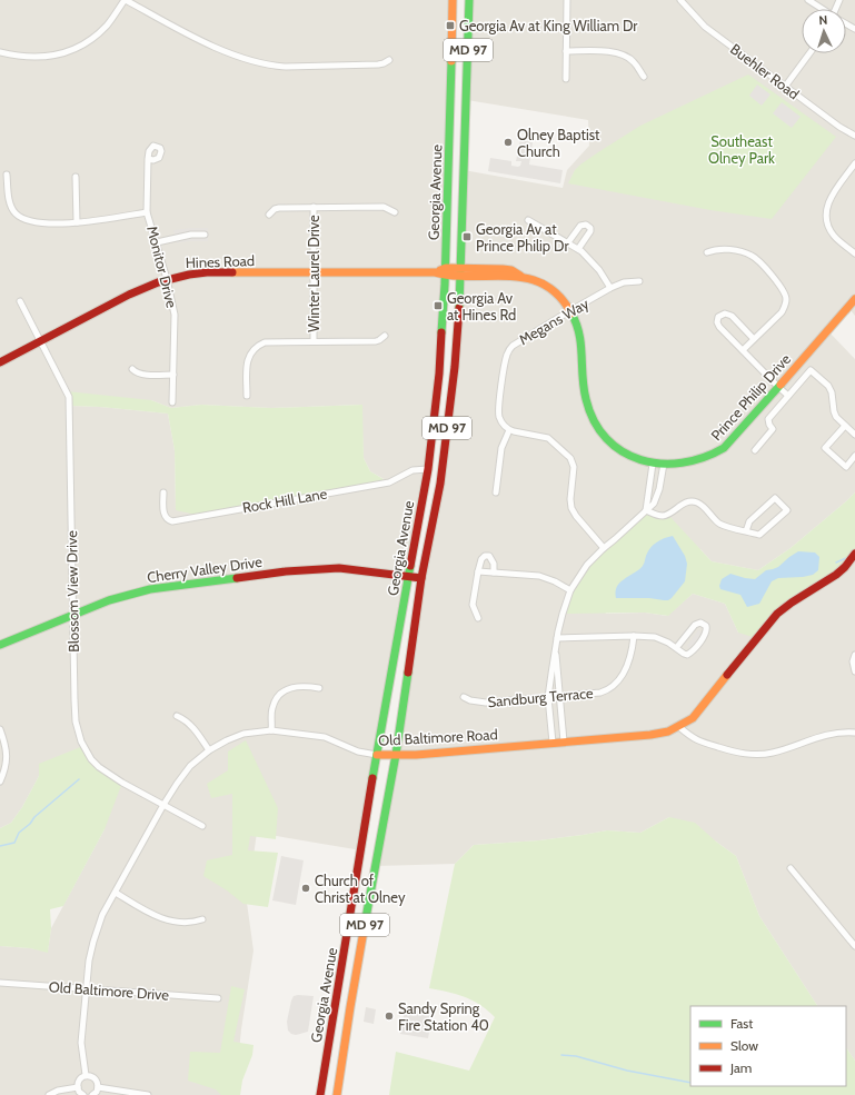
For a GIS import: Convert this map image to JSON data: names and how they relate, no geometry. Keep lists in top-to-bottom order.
{
  "streets": {
    "main road": [
      "MD 97",
      "Georgia Avenue",
      "Hines Road",
      "Prince Philip Drive",
      "Cherry Valley Drive",
      "Old Baltimore Road"
    ],
    "street": [
      "Buehler Road",
      "Monitor Drive",
      "Winter Laurel Drive",
      "Megans Way",
      "Rock Hill Lane",
      "Blossom View Drive",
      "Sandburg Terrace",
      "Old Baltimore Drive"
    ]
  },
  "crossings": [
    ["Georgia Avenue", "Hines Road"],
    ["Georgia Avenue", "Prince Philip Drive"],
    ["Georgia Avenue", "Rock Hill Lane"],
    ["Georgia Avenue", "Cherry Valley Drive"],
    ["Georgia Avenue", "Old Baltimore Road"],
    ["Hines Road", "Monitor Drive"],
    ["Hines Road", "Winter Laurel Drive"],
    ["Hines Road", "Prince Philip Drive"],
    ["Hines Road", "Blossom View Drive"],
    ["Megans Way", "Prince Philip Drive"],
    ["Cherry Valley Drive", "Blossom View Drive"],
    ["Blossom View Drive", "Old Baltimore Road"],
    ["Old Baltimore Road", "Old Baltimore Drive"]
  ],
  "parks": ["Southeast Olney Park"],
  "places": {
    "transit": ["Georgia Av at King William Dr", "Georgia Av at Prince Philip Dr", "Georgia Av at Hines Rd"],
    "other": ["Olney Baptist Church", "Church of Christ at Olney", "Sandy Spring Fire Station 40"]
  },
  "legend": ["Fast", "Slow", "Jam"],
  "north": "top"
}
